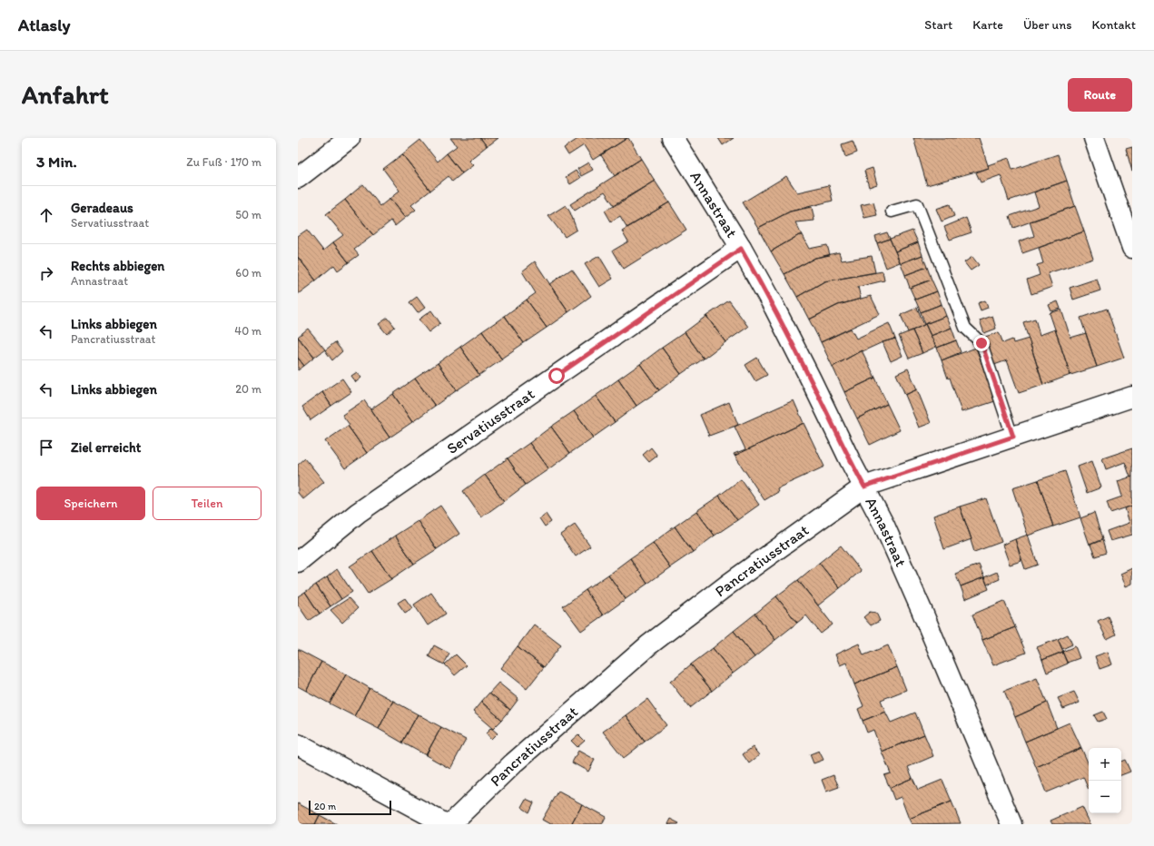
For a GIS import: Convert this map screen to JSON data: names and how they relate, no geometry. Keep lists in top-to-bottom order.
{
  "streets": {
    "street": ["Annastraat", "Servatiusstraat", "Pancratiusstraat"]
  },
  "crossings": [
    ["Annastraat", "Servatiusstraat"],
    ["Annastraat", "Pancratiusstraat"]
  ],
  "scale_bar": "20 m",
  "page": {
    "header": "Atlasly",
    "nav": [
      "Start",
      "Karte",
      "Über uns",
      "Kontakt"
    ],
    "buttons": [
      "Route",
      ["Speichern", "Teilen"]
    ],
    "title": "Anfahrt",
    "heading": ["3 Min.", "Zu Fuß · 170 m"],
    "list": [
      ["Geradeaus", "Servatiusstraat", "50 m"],
      ["Rechts abbiegen", "Annastraat", "60 m"],
      ["Links abbiegen", "Pancratiusstraat", "40 m"],
      ["Links abbiegen", "20 m"],
      "Ziel erreicht"
    ],
    "map_buttons": ["+", "−"],
    "scale": "20 m"
  }
}
